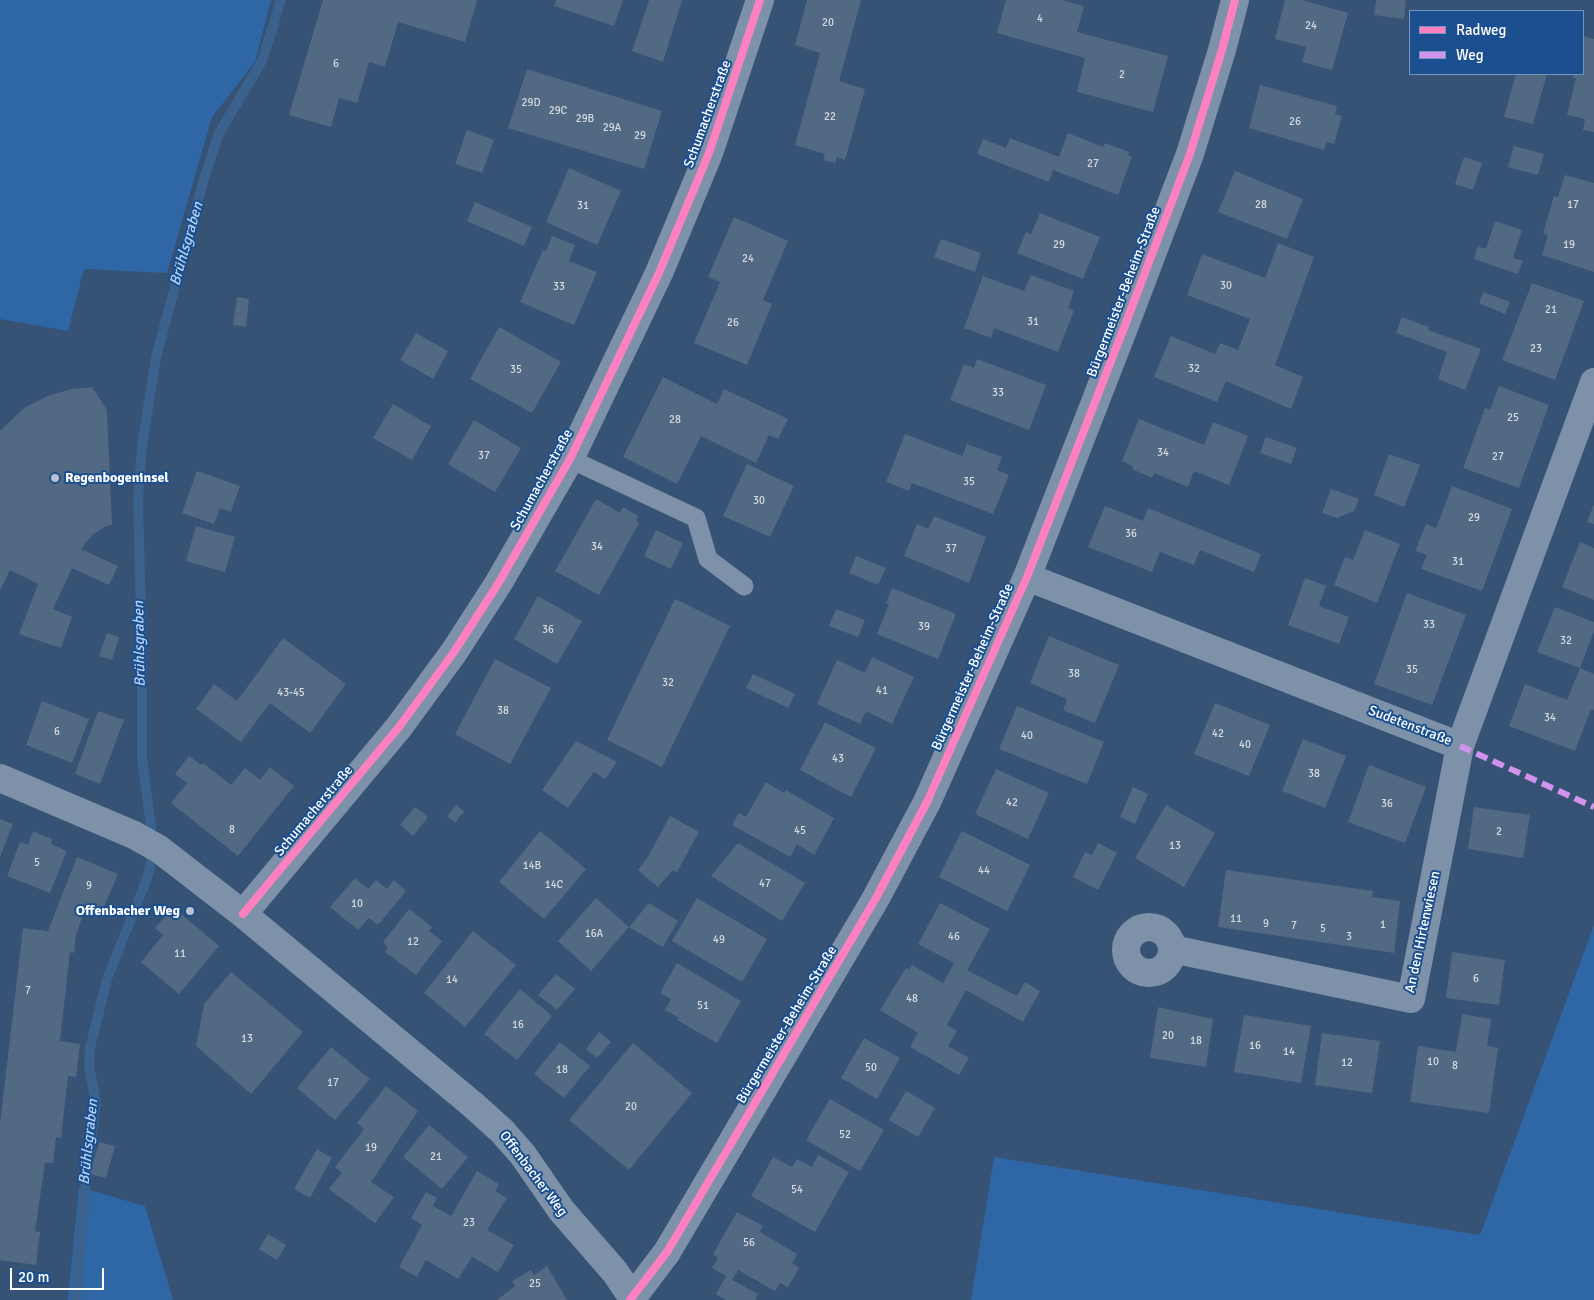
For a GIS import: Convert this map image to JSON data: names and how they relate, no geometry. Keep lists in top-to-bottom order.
{
  "streets": {
    "street": [
      "Schumacherstraße",
      "Bürgermeister-Beheim-Straße",
      "Sudetenstraße",
      "An den Hirtenwiesen",
      "Offenbacher Weg"
    ]
  },
  "crossings": [
    ["Schumacherstraße", "Offenbacher Weg"],
    ["Bürgermeister-Beheim-Straße", "Sudetenstraße"],
    ["Bürgermeister-Beheim-Straße", "Offenbacher Weg"],
    ["Sudetenstraße", "An den Hirtenwiesen"]
  ],
  "water": ["Brühlsgraben"],
  "places": ["Regenbogeninsel", "Offenbacher Weg"],
  "house_numbers": [
    "4",
    "20",
    "24",
    "6",
    "2",
    "29D",
    "29C",
    "22",
    "29B",
    "26",
    "29A",
    "29",
    "27",
    "28",
    "17",
    "31",
    "29",
    "19",
    "24",
    "30",
    "33",
    "21",
    "31",
    "26",
    "23",
    "32",
    "35",
    "33",
    "25",
    "28",
    "34",
    "37",
    "27",
    "35",
    "30",
    "29",
    "36",
    "34",
    "37",
    "31",
    "33",
    "39",
    "36",
    "32",
    "35",
    "38",
    "32",
    "41",
    "43-45",
    "38",
    "34",
    "6",
    "42",
    "40",
    "40",
    "43",
    "38",
    "42",
    "36",
    "8",
    "45",
    "2",
    "13",
    "5",
    "14B",
    "44",
    "47",
    "14C",
    "9",
    "10",
    "11",
    "9",
    "1",
    "7",
    "5",
    "16A",
    "46",
    "3",
    "49",
    "12",
    "11",
    "6",
    "14",
    "7",
    "48",
    "51",
    "16",
    "20",
    "13",
    "18",
    "16",
    "14",
    "10",
    "12",
    "8",
    "50",
    "18",
    "17",
    "20",
    "52",
    "19",
    "21",
    "54",
    "23",
    "56",
    "25"
  ],
  "legend": ["Radweg", "Weg"],
  "scale_bar": "20 m"
}
